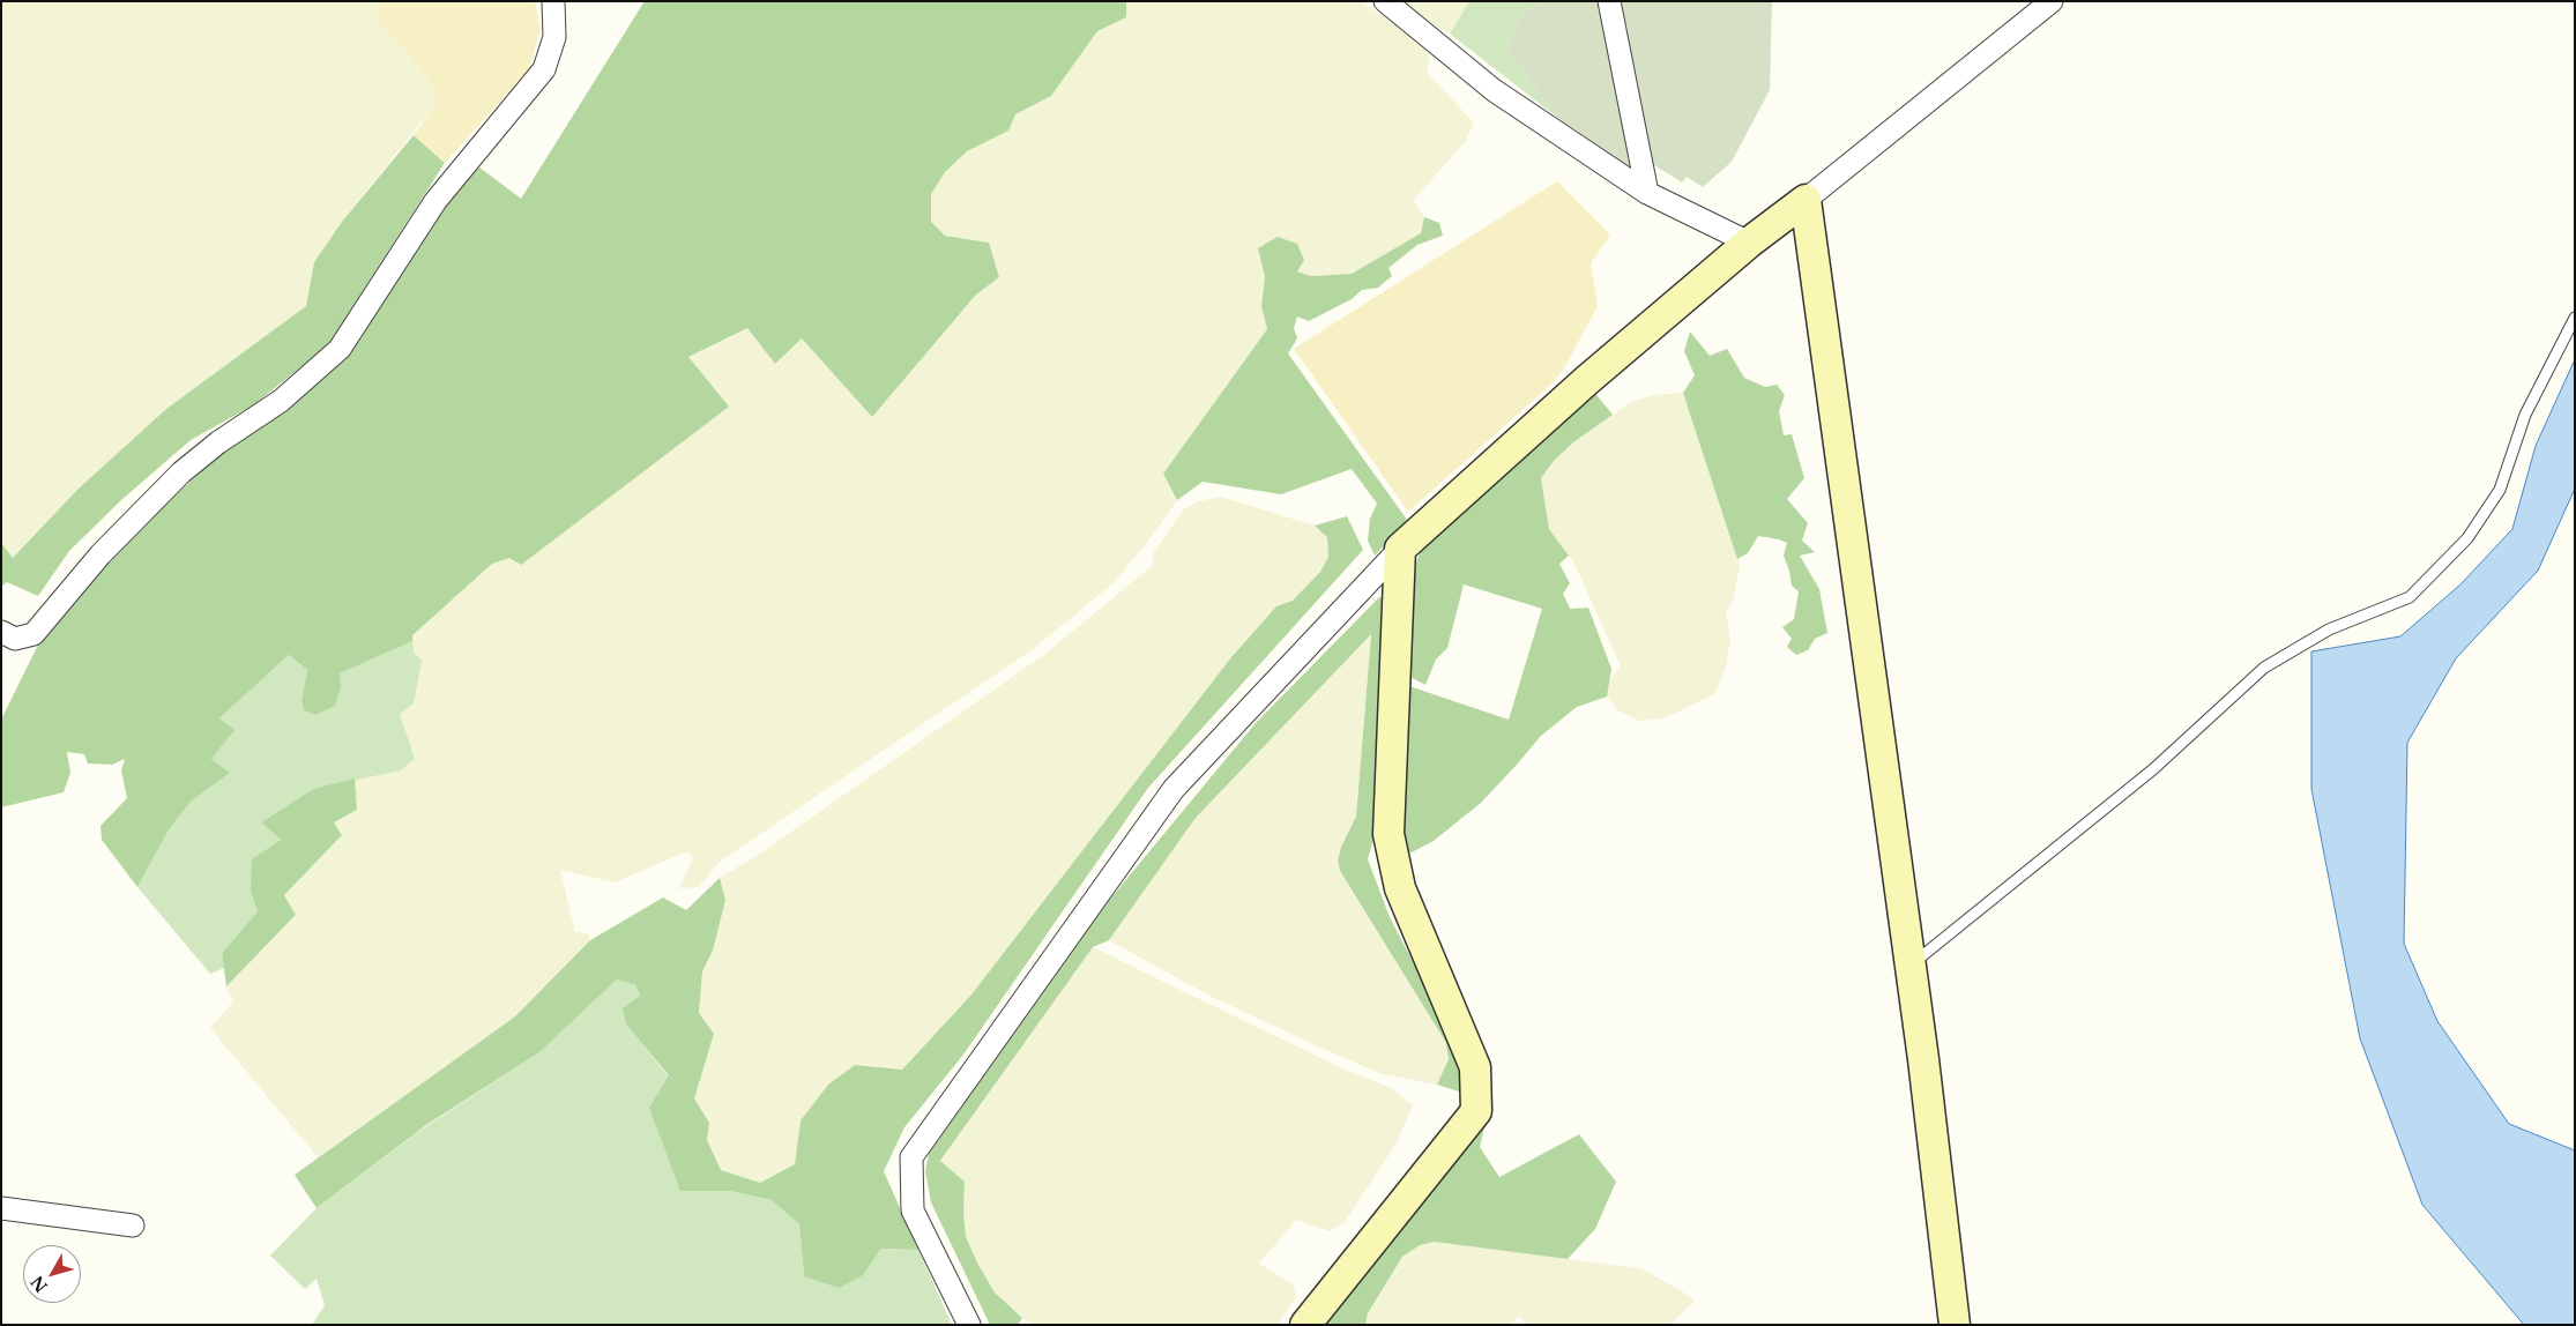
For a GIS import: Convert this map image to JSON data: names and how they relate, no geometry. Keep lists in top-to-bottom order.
{
  "north": "bottom left"
}
